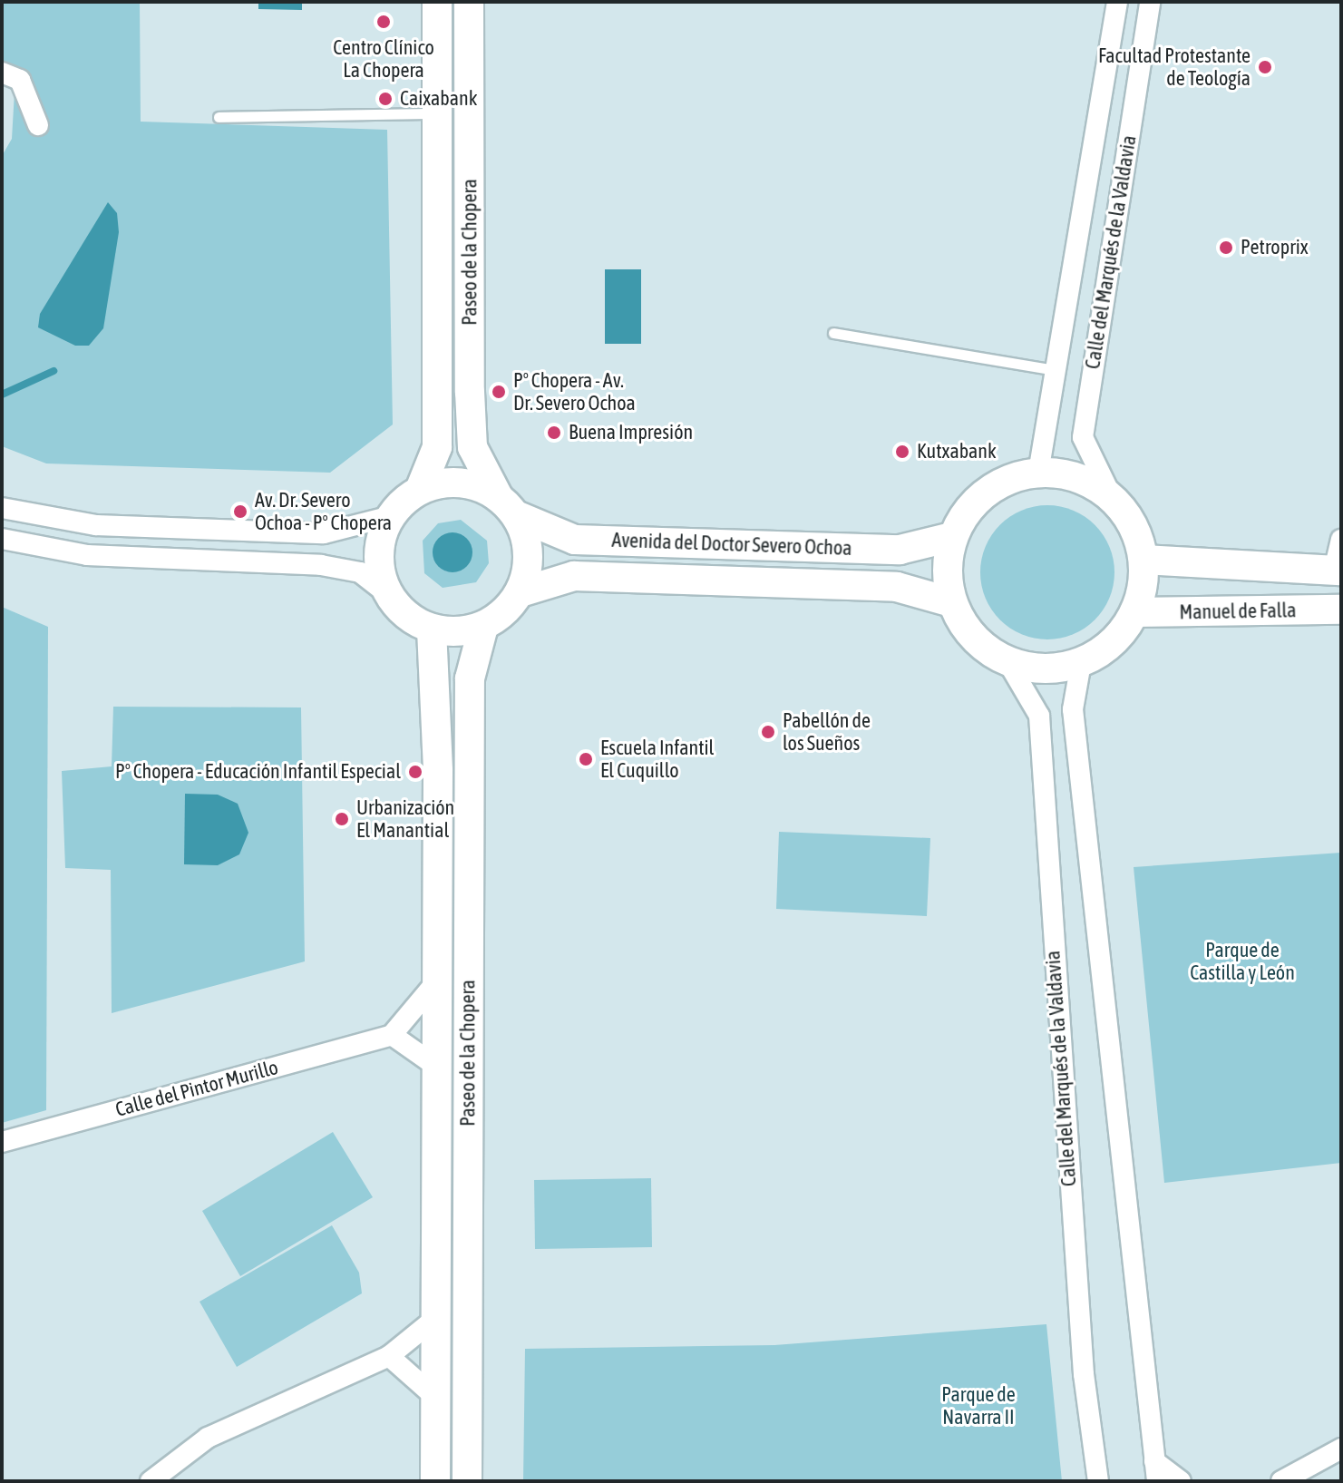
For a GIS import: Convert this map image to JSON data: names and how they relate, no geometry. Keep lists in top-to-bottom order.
{
  "streets": {
    "main road": ["Paseo de la Chopera", "Avenida del Doctor Severo Ochoa", "Manuel de Falla"],
    "street": ["Calle del Marqués de la Valdavia", "Calle del Pintor Murillo"]
  },
  "crossings": [
    ["Paseo de la Chopera", "Avenida del Doctor Severo Ochoa"],
    ["Calle del Marqués de la Valdavia", "Avenida del Doctor Severo Ochoa"],
    ["Calle del Marqués de la Valdavia", "Manuel de Falla"],
    ["Avenida del Doctor Severo Ochoa", "Manuel de Falla"]
  ],
  "parks": ["Parque de Castilla y León", "Parque de Navarra II"],
  "places": [
    "Centro Clínico La Chopera",
    "Facultad Protestante de Teología",
    "Caixabank",
    "Petroprix",
    "Pº Chopera - Av. Dr. Severo Ochoa",
    "Buena Impresión",
    "Kutxabank",
    "Av. Dr. Severo Ochoa - Pº Chopera",
    "Pabellón de los Sueños",
    "Escuela Infantil El Cuquillo",
    "Pº Chopera - Educación Infantil Especial",
    "Urbanización El Manantial"
  ]
}
